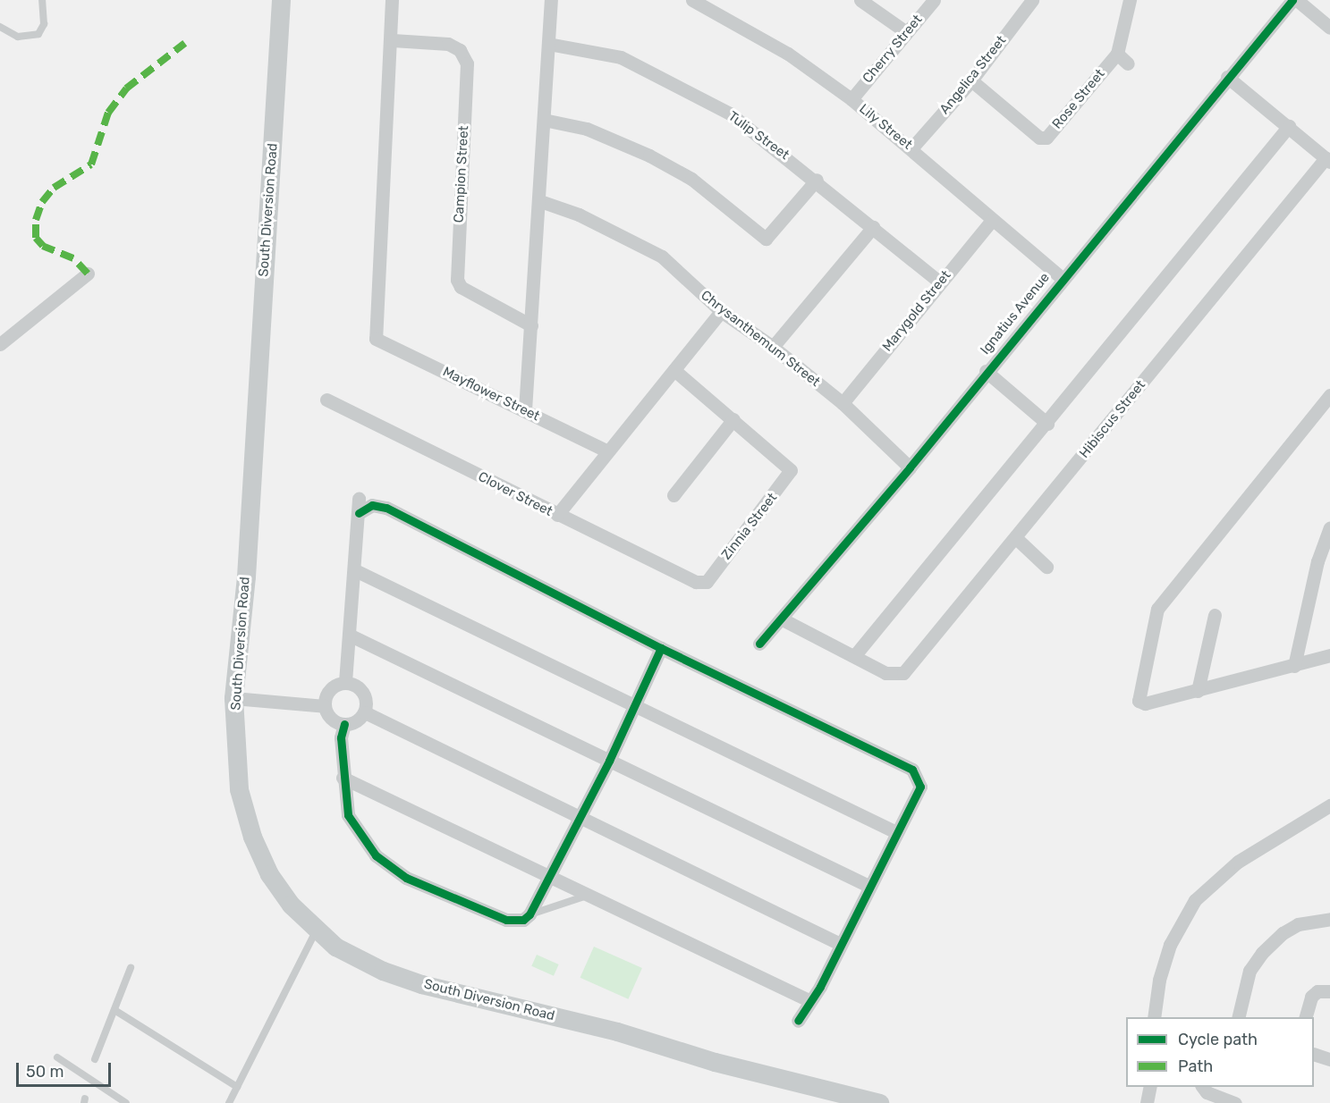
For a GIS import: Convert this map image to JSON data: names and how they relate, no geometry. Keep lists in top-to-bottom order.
{
  "streets": {
    "main road": ["South Diversion Road"],
    "street": [
      "Cherry Street",
      "Angelica Street",
      "Rose Street",
      "Lily Street",
      "Tulip Street",
      "Campion Street",
      "Marygold Street",
      "Ignatius Avenue",
      "Chrysanthemum Street",
      "Mayflower Street",
      "Hibiscus Street",
      "Clover Street",
      "Zinnia Street"
    ]
  },
  "crossings": [
    ["Cherry Street", "Lily Street"],
    ["Angelica Street", "Rose Street"],
    ["Angelica Street", "Lily Street"],
    ["Lily Street", "Marygold Street"],
    ["Lily Street", "Ignatius Avenue"],
    ["Tulip Street", "Marygold Street"],
    ["Campion Street", "Mayflower Street"],
    ["Marygold Street", "Chrysanthemum Street"],
    ["Ignatius Avenue", "Chrysanthemum Street"],
    ["Clover Street", "Zinnia Street"]
  ],
  "legend": ["Cycle path", "Path"],
  "scale_bar": "50 m"
}
